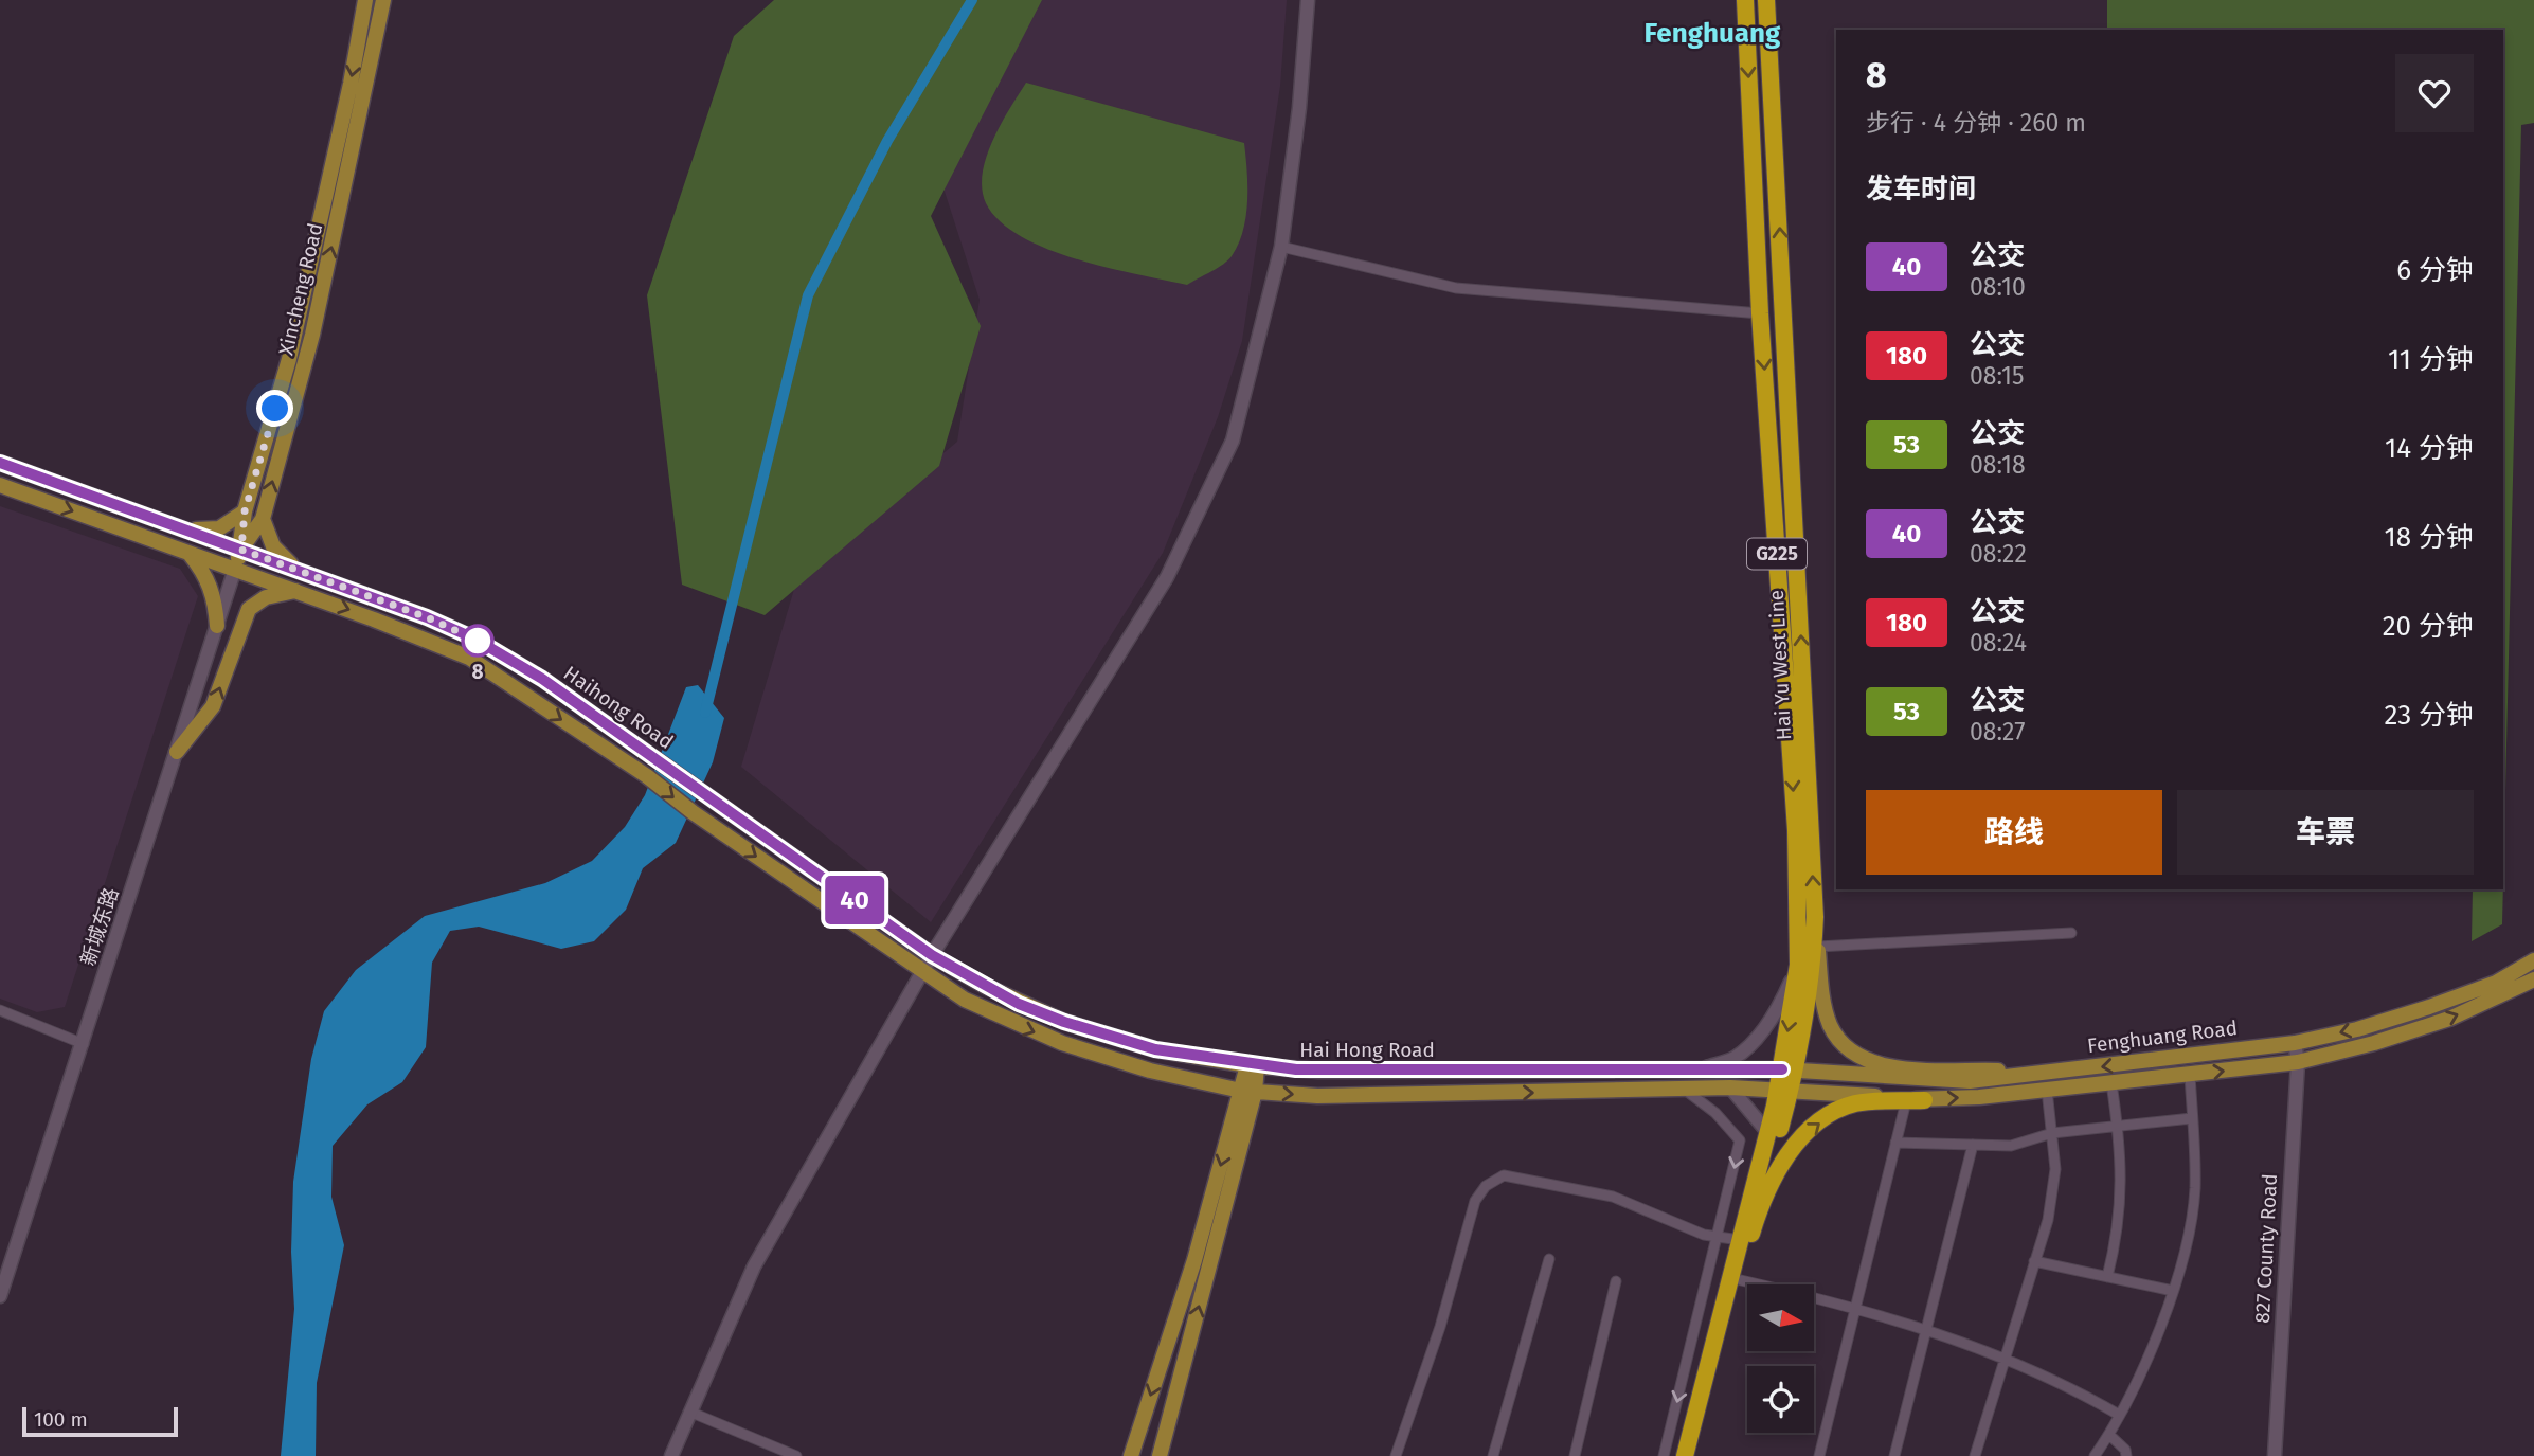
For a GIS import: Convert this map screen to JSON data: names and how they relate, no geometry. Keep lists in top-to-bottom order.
{
  "streets": {
    "highway": ["G225", "Hai Yu West Line", "Fenghuang Road"],
    "main road": ["Xincheng Road", "Haihong Road", "Hai Hong Road"],
    "street": ["新城东路", "827 County Road"]
  },
  "crossings": [
    ["Xincheng Road", "Haihong Road"],
    ["Hai Yu West Line", "Fenghuang Road"],
    ["Hai Yu West Line", "Hai Hong Road"],
    ["Haihong Road", "新城东路"],
    ["Haihong Road", "Hai Hong Road"],
    ["Fenghuang Road", "Hai Hong Road"],
    ["Fenghuang Road", "827 County Road"]
  ],
  "districts": ["Fenghuang"],
  "places": ["8"],
  "lines": ["bus line 40"],
  "scale_bar": "100 m",
  "north": "right",
  "page": {
    "on_map": "40",
    "heading": [
      ["8", "步行 · 4 分钟 · 260 m"],
      "发车时间"
    ],
    "list": [
      {
        "mark": "40",
        "name": "公交",
        "note": "08:10",
        "value": "6 分钟"
      },
      {
        "mark": "180",
        "name": "公交",
        "note": "08:15",
        "value": "11 分钟"
      },
      {
        "mark": "53",
        "name": "公交",
        "note": "08:18",
        "value": "14 分钟"
      },
      {
        "mark": "40",
        "name": "公交",
        "note": "08:22",
        "value": "18 分钟"
      },
      {
        "mark": "180",
        "name": "公交",
        "note": "08:24",
        "value": "20 分钟"
      },
      {
        "mark": "53",
        "name": "公交",
        "note": "08:27",
        "value": "23 分钟"
      }
    ],
    "buttons": ["路线", "车票"],
    "scale": "100 m"
  }
}
